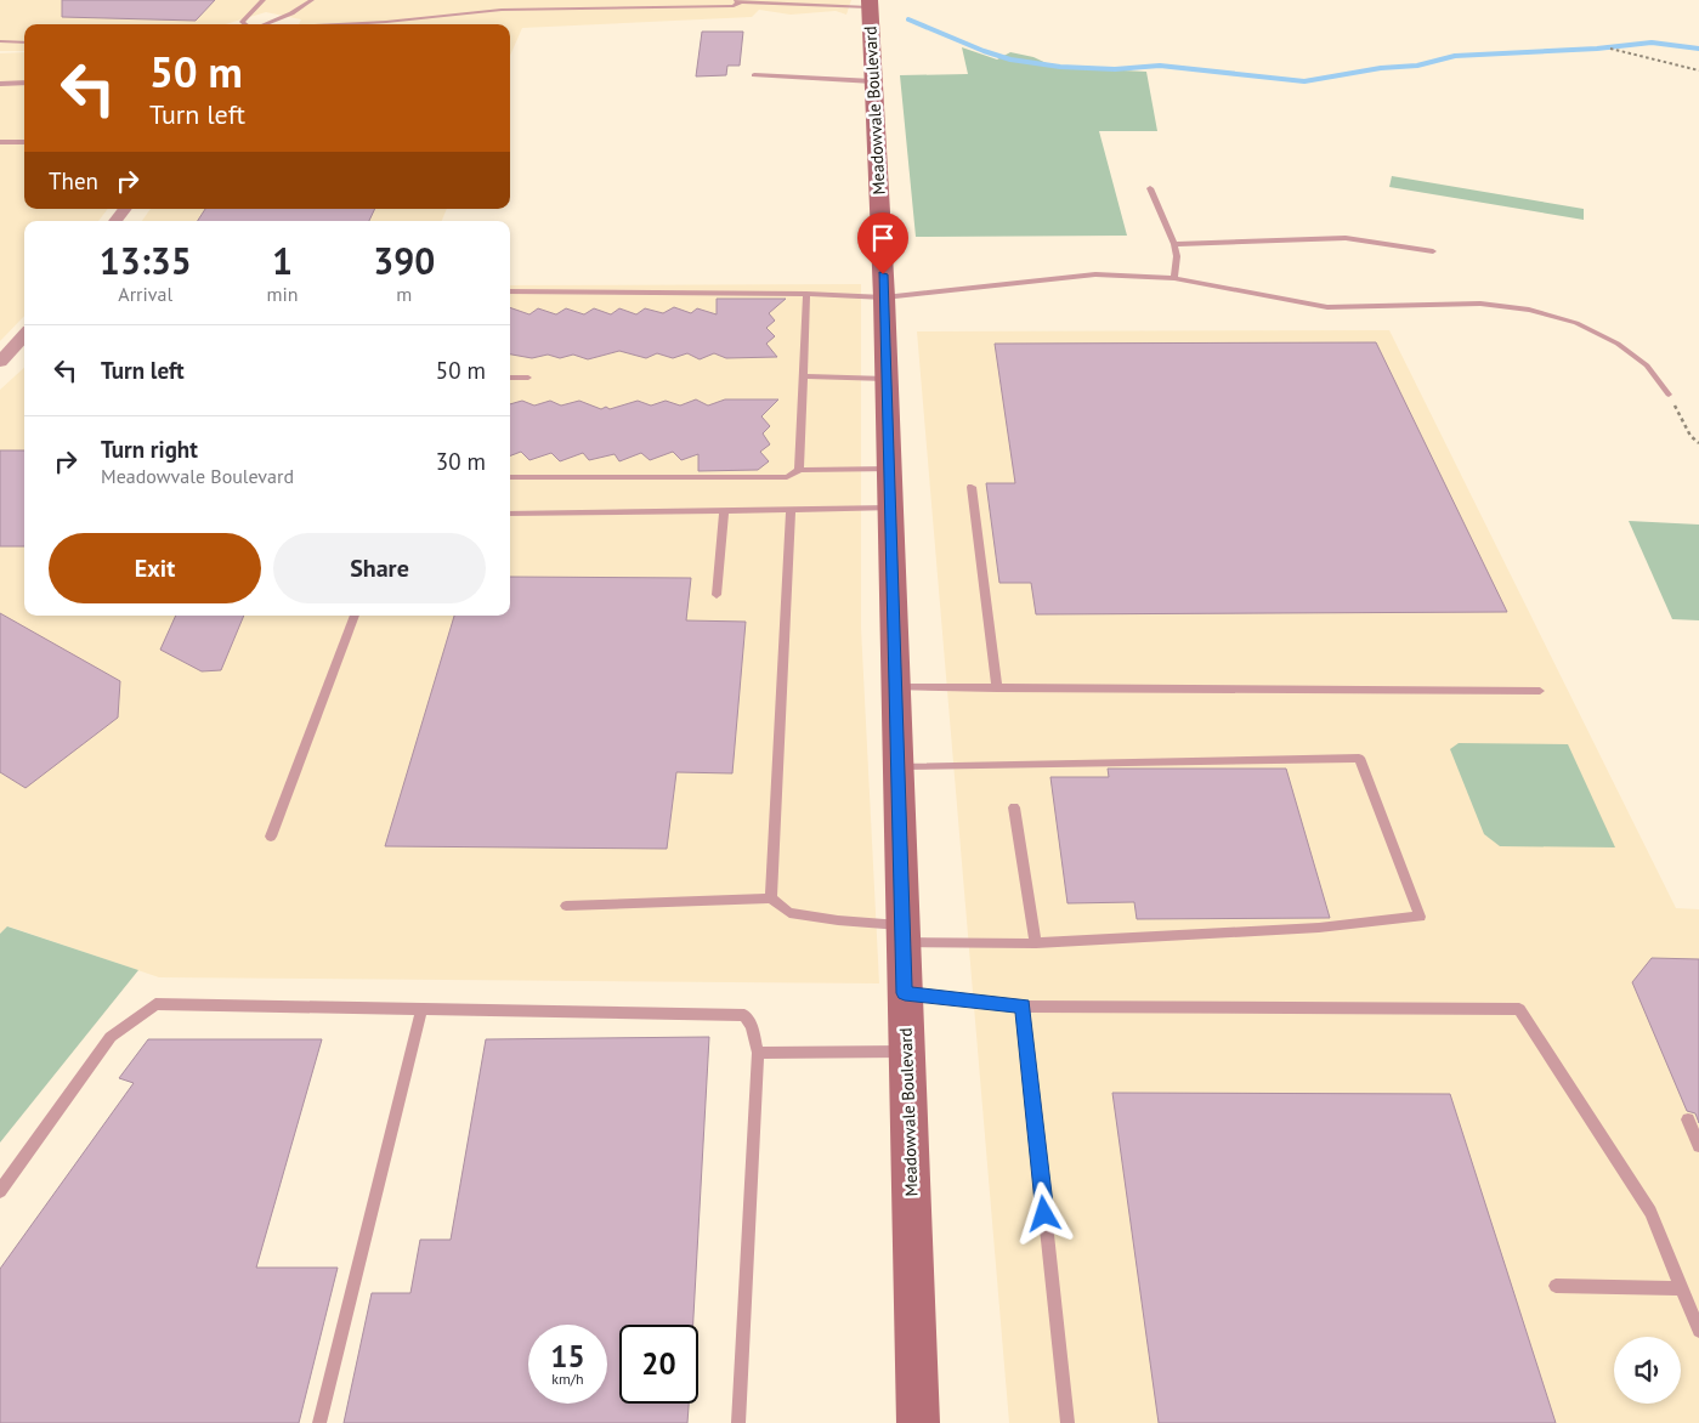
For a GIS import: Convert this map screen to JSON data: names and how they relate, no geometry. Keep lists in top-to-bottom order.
{
  "streets": {
    "main road": ["Meadowvale Boulevard"]
  },
  "page": {
    "turn": ["50 m", "Turn left"],
    "then": "Then",
    "eta": [
      "13:35",
      "Arrival",
      "1",
      "min",
      "390",
      "m"
    ],
    "list": [
      {
        "name": "Turn left",
        "value": "50 m"
      },
      {
        "name": "Turn right",
        "note": "Meadowvale Boulevard",
        "value": "30 m"
      }
    ],
    "buttons": ["Exit", "Share"],
    "speed": "15 km/h",
    "limit": "20"
  }
}
